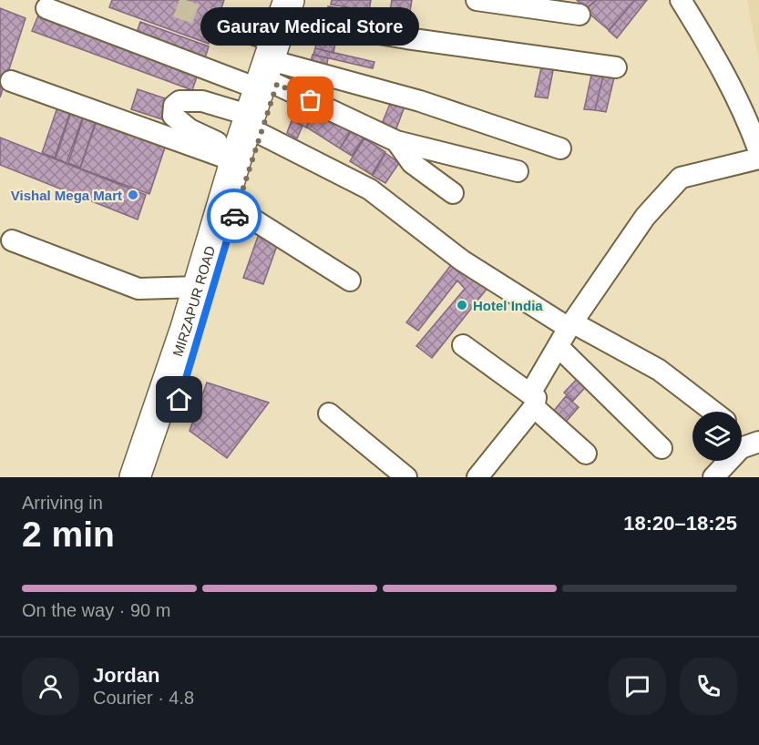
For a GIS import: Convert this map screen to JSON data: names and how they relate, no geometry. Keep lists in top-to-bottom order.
{
  "streets": {
    "highway": ["MIRZAPUR ROAD"]
  },
  "places": ["Gaurav Medical Store", "Vishal Mega Mart", "Hotel India"],
  "page": {
    "bubble": "Gaurav Medical Store",
    "heading": ["2 min", "Arriving in", "18:20–18:25"],
    "panel": ["Jordan", "Courier · 4.8"],
    "bar": "On the way · 90 m"
  }
}
